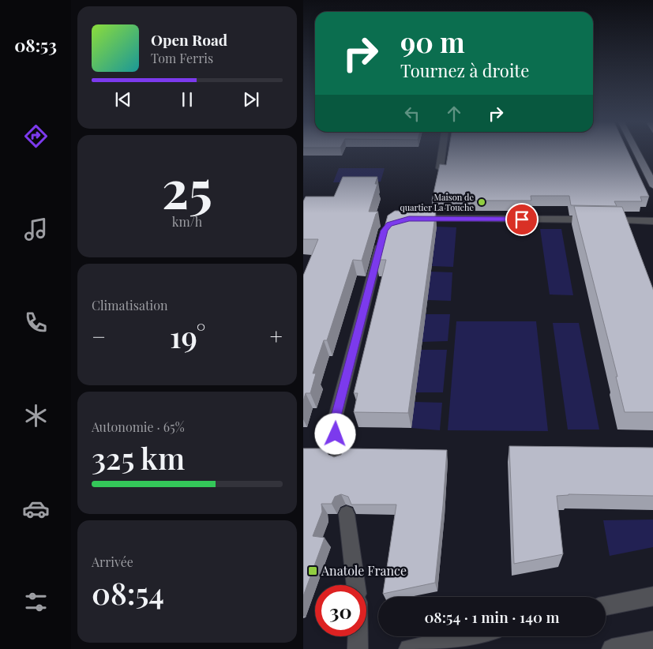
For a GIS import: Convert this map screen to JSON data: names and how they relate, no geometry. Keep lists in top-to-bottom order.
{
  "places": {
    "other": ["Maison de quartier La Touche"],
    "transit": ["Anatole France"]
  },
  "page": {
    "tabs": "08:53",
    "turn": ["90 m", "Tournez à droite"],
    "song": ["Open Road", "Tom Ferris"],
    "tile": [
      ["25", "km/h"],
      "Climatisation",
      ["Autonomie · 65%", "325 km"],
      ["Arrivée", "08:54"]
    ],
    "heat": ["−", "19°", "+"],
    "limit": "30",
    "trip": "08:54 · 1 min · 140 m"
  }
}
